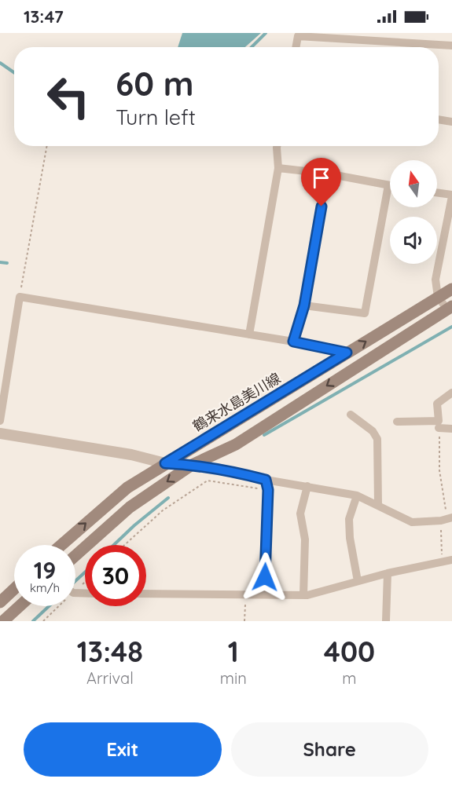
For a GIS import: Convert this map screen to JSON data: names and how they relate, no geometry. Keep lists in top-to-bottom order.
{
  "streets": {
    "main road": ["鶴来水島美川線"]
  },
  "north": "top",
  "page": {
    "status": "13:47",
    "turn": ["60 m", "Turn left"],
    "speed": "19 km/h",
    "limit": "30",
    "eta": [
      "13:48",
      "Arrival",
      "1",
      "min",
      "400",
      "m"
    ],
    "buttons": ["Exit", "Share"]
  }
}
